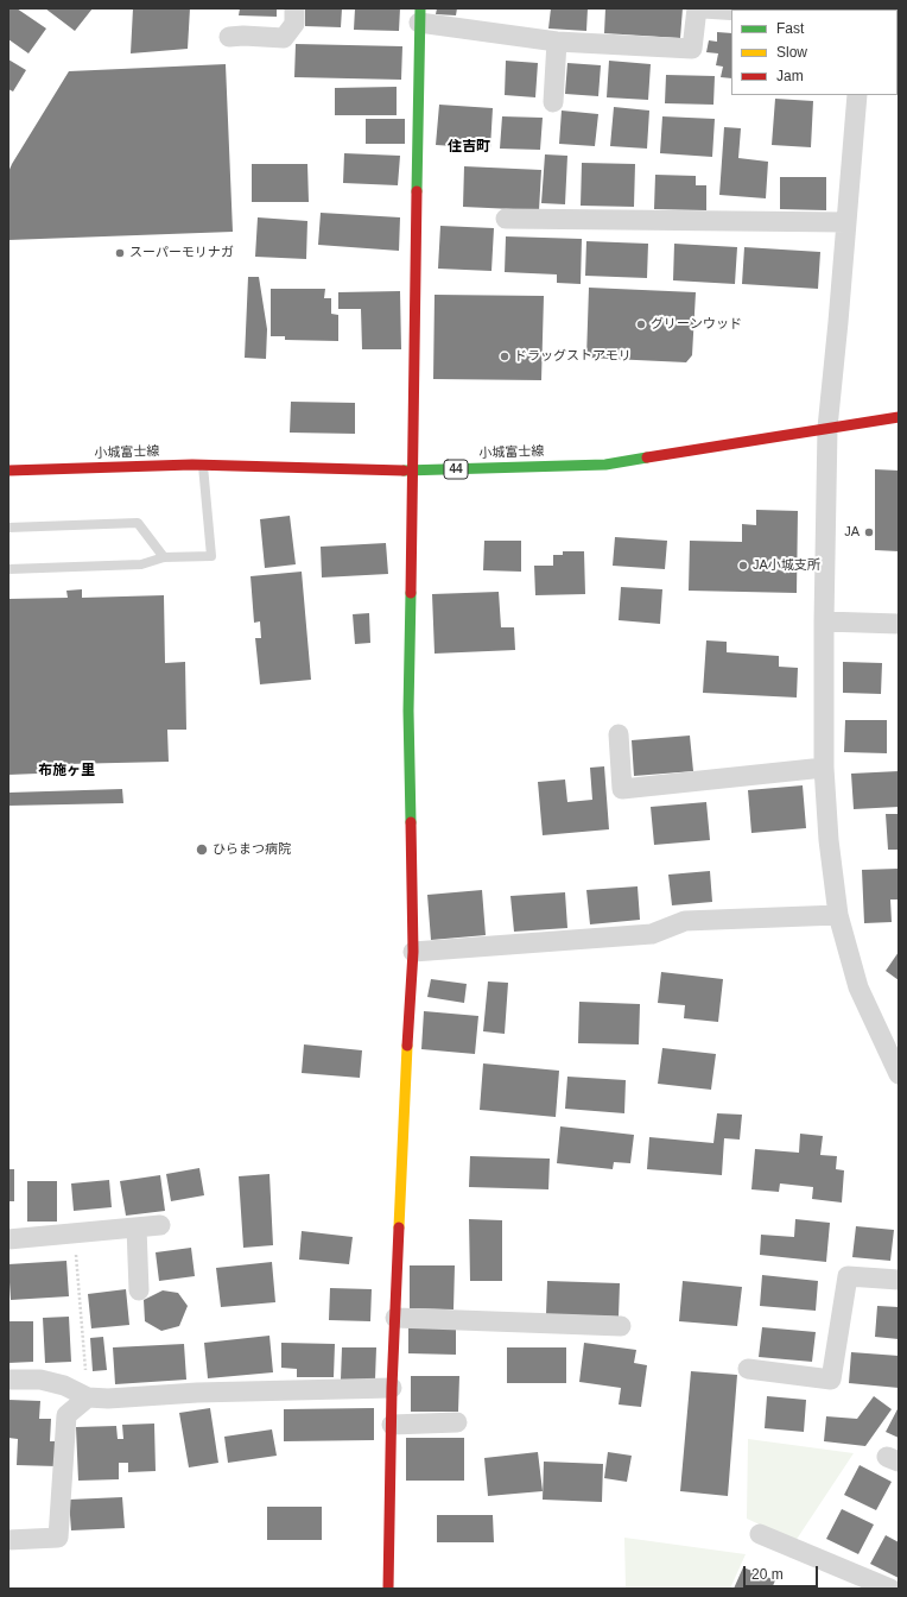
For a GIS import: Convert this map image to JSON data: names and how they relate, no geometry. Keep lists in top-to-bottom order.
{
  "streets": {
    "street": ["小城富士線", "44"]
  },
  "districts": ["住吉町", "布施ヶ里"],
  "places": [
    "スーパーモリナガ",
    "グリーンウッド",
    "ドラッグストアモリ",
    "JA",
    "JA小城支所",
    "ひらまつ病院"
  ],
  "legend": ["Fast", "Slow", "Jam"],
  "scale_bar": "20 m"
}
